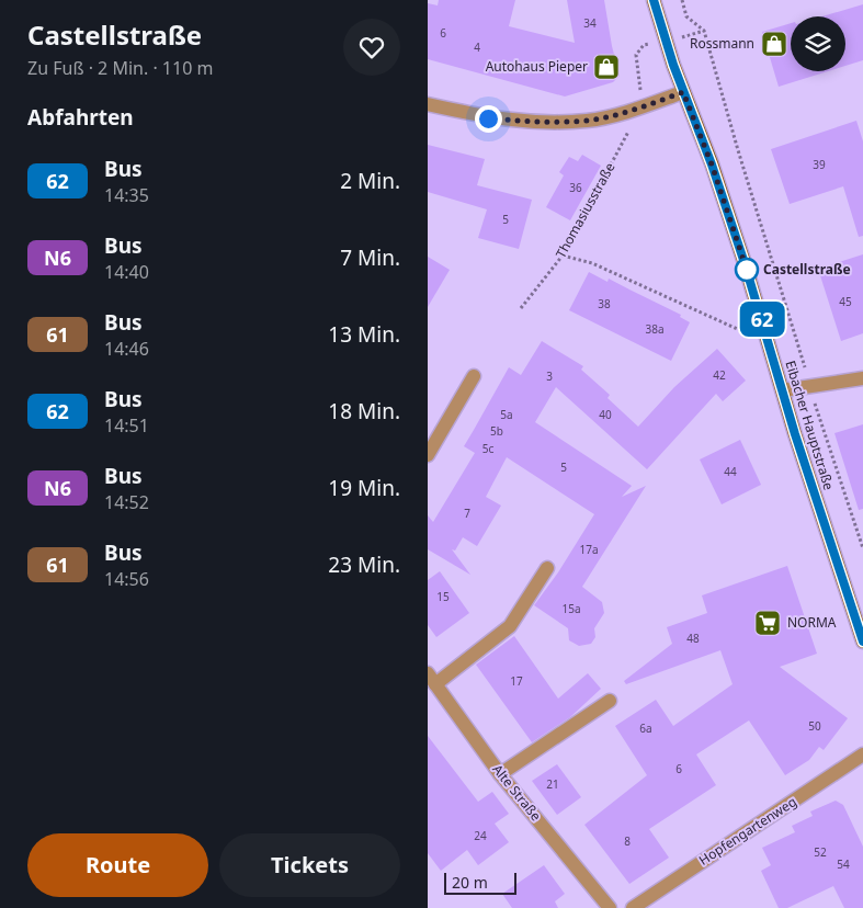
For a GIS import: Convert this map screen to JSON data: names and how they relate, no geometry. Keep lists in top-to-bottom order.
{
  "streets": {
    "main road": ["Eibacher Hauptstraße"],
    "street": ["Alte Straße", "Hopfengartenweg"],
    "path": ["Thomasiusstraße"]
  },
  "places": {
    "shop": ["Rossmann", "Autohaus Pieper"],
    "other": ["Castellstraße"],
    "supermarket": ["NORMA"]
  },
  "lines": ["bus line 62"],
  "house_numbers": [
    "34",
    "6",
    "4",
    "39",
    "36",
    "5",
    "45",
    "38",
    "38a",
    "42",
    "3",
    "5a",
    "40",
    "5b",
    "5c",
    "5",
    "44",
    "7",
    "17a",
    "15",
    "15a",
    "48",
    "17",
    "50",
    "6a",
    "6",
    "21",
    "24",
    "8",
    "52",
    "54"
  ],
  "scale_bar": "20 m",
  "page": {
    "heading": [
      ["Castellstraße", "Zu Fuß · 2 Min. · 110 m"],
      "Abfahrten"
    ],
    "on_map": "62",
    "list": [
      {
        "mark": "62",
        "name": "Bus",
        "note": "14:35",
        "value": "2 Min."
      },
      {
        "mark": "N6",
        "name": "Bus",
        "note": "14:40",
        "value": "7 Min."
      },
      {
        "mark": "61",
        "name": "Bus",
        "note": "14:46",
        "value": "13 Min."
      },
      {
        "mark": "62",
        "name": "Bus",
        "note": "14:51",
        "value": "18 Min."
      },
      {
        "mark": "N6",
        "name": "Bus",
        "note": "14:52",
        "value": "19 Min."
      },
      {
        "mark": "61",
        "name": "Bus",
        "note": "14:56",
        "value": "23 Min."
      }
    ],
    "buttons": ["Route", "Tickets"],
    "scale": "20 m"
  }
}
